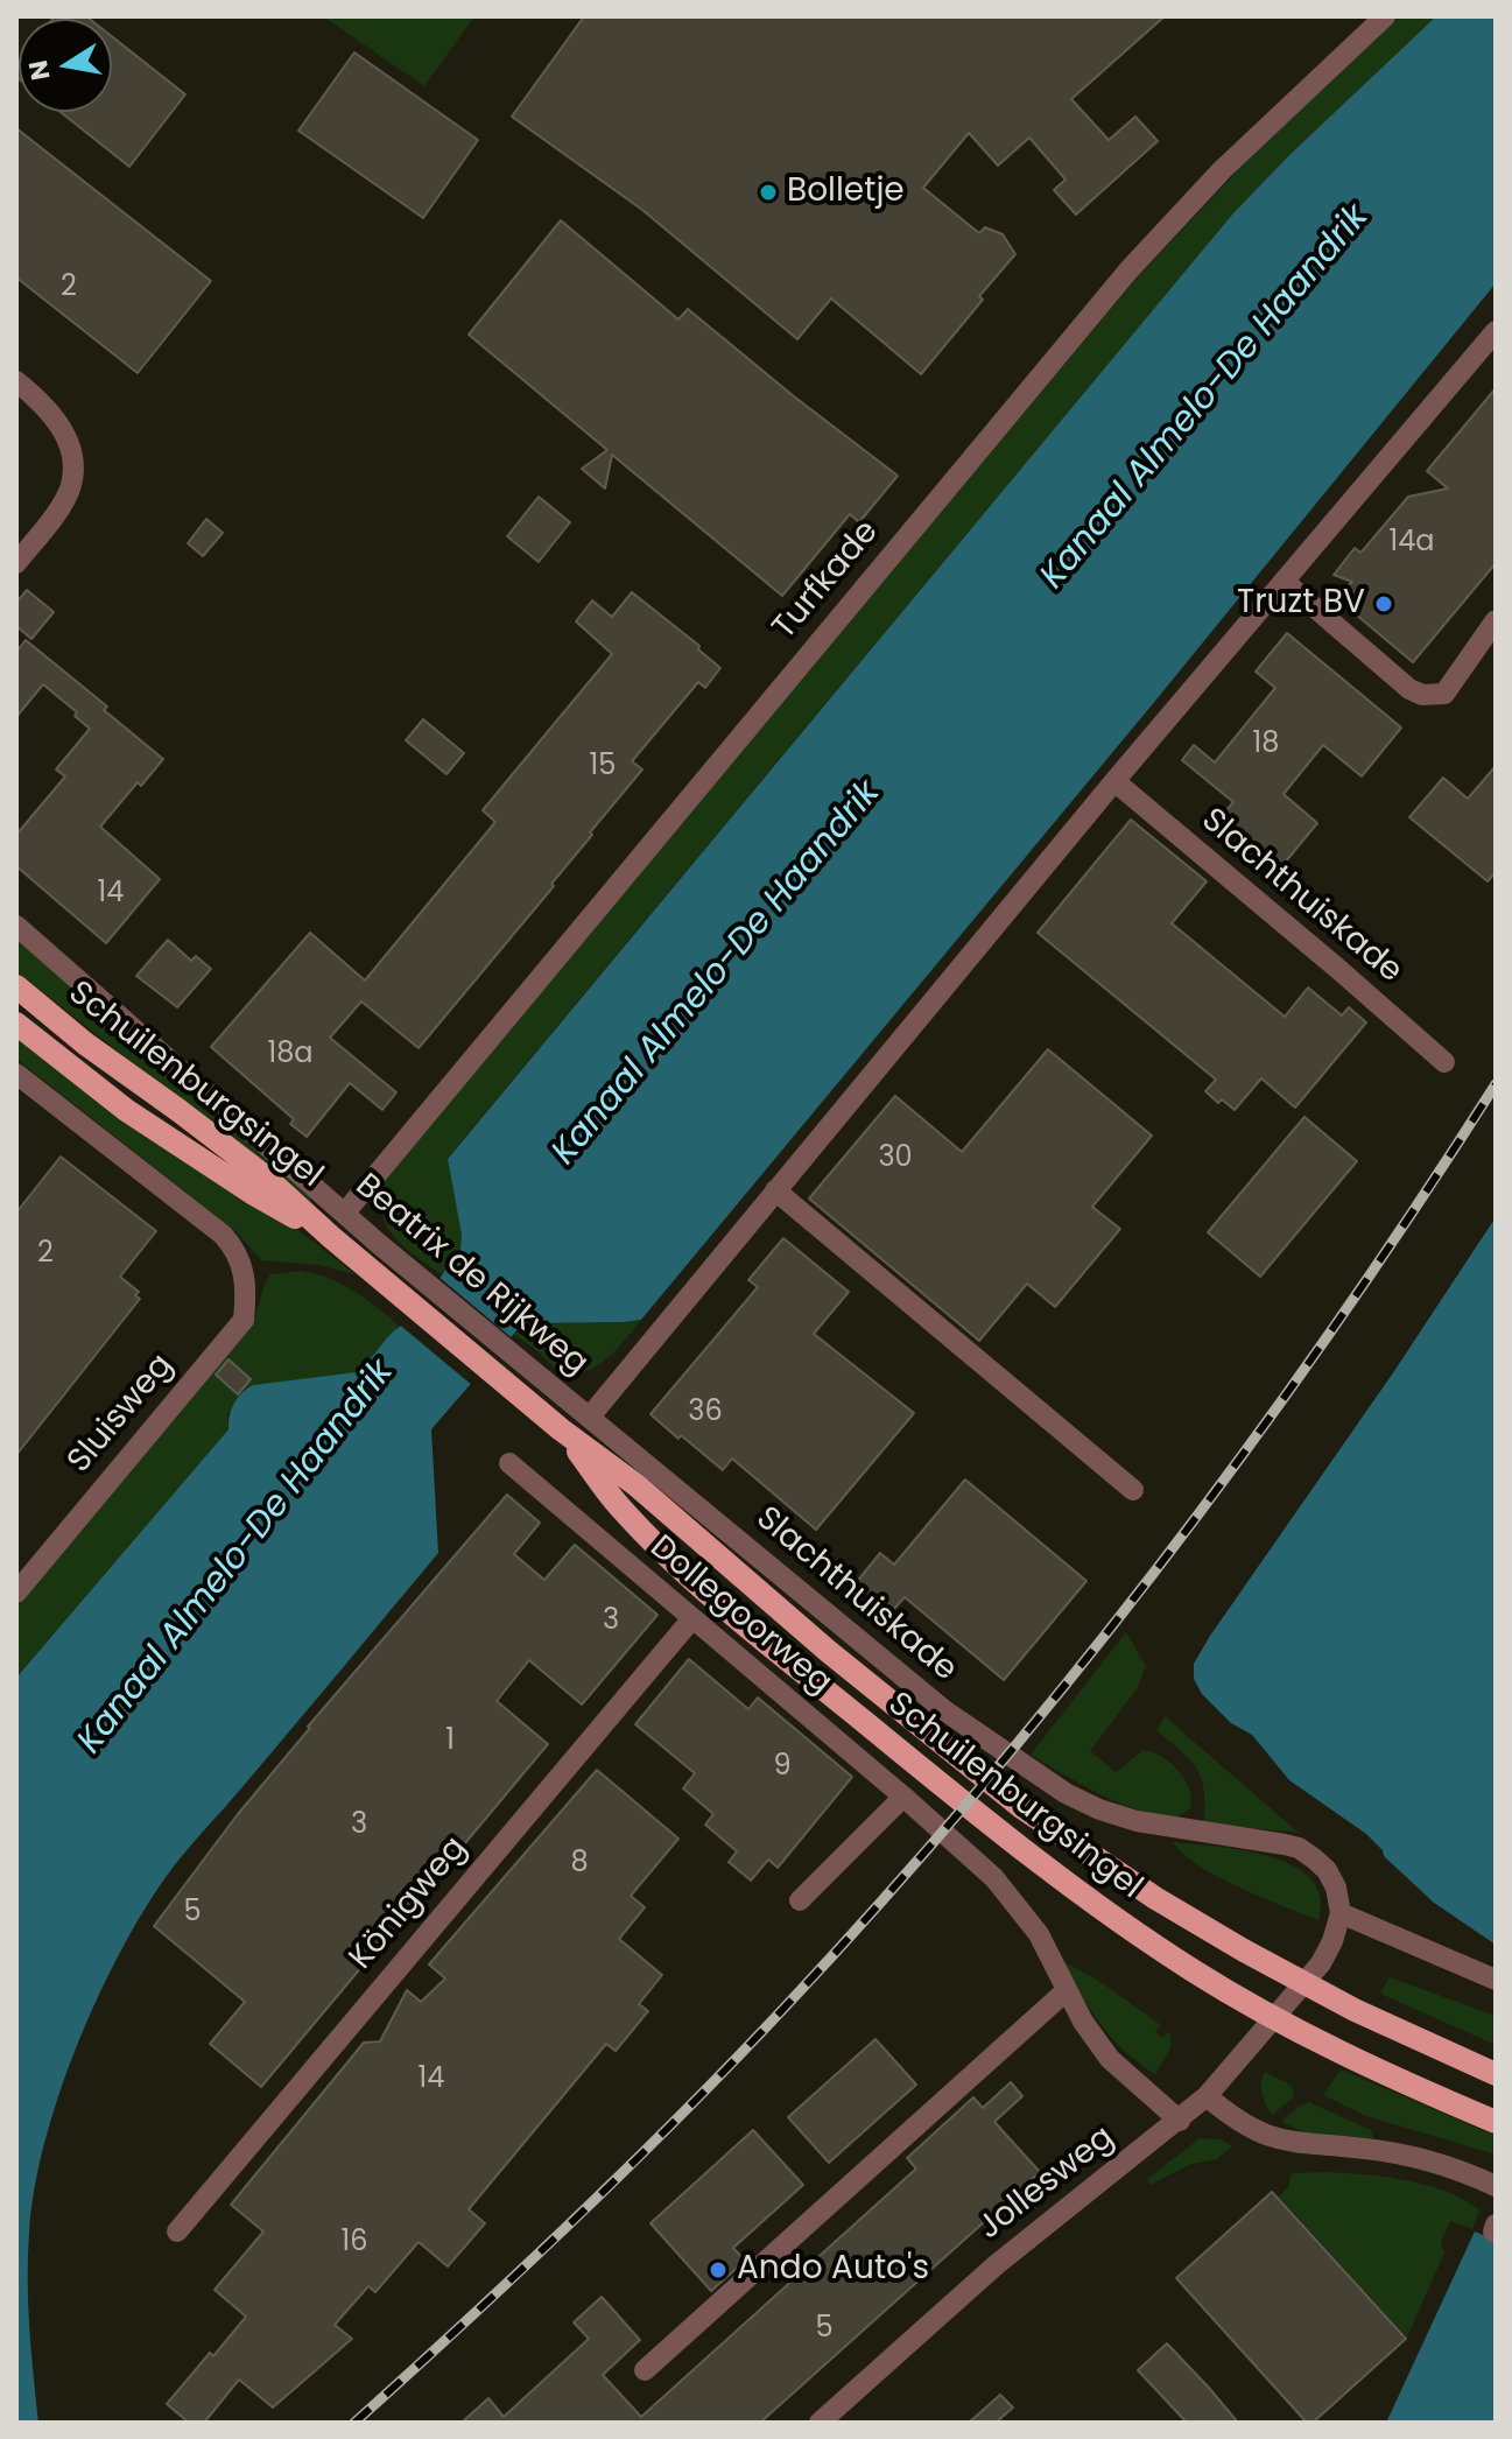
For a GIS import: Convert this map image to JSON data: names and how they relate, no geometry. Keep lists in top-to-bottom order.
{
  "streets": {
    "main road": ["Schuilenburgsingel"],
    "street": [
      "Turfkade",
      "Slachthuiskade",
      "Beatrix de Rijkweg",
      "Sluisweg",
      "Dollegoorweg",
      "Königweg",
      "Jollesweg"
    ]
  },
  "crossings": [
    ["Turfkade", "Beatrix de Rijkweg"],
    ["Slachthuiskade", "Beatrix de Rijkweg"],
    ["Schuilenburgsingel", "Jollesweg"],
    ["Dollegoorweg", "Königweg"],
    ["Dollegoorweg", "Jollesweg"]
  ],
  "water": ["Kanaal Almelo-De Haandrik"],
  "places": ["Bolletje", "Truzt BV", "Ando Auto's"],
  "house_numbers": [
    "2",
    "14a",
    "18",
    "15",
    "14",
    "18a",
    "30",
    "2",
    "36",
    "3",
    "1",
    "9",
    "3",
    "8",
    "5",
    "14",
    "16",
    "5"
  ],
  "north": "left"
}
